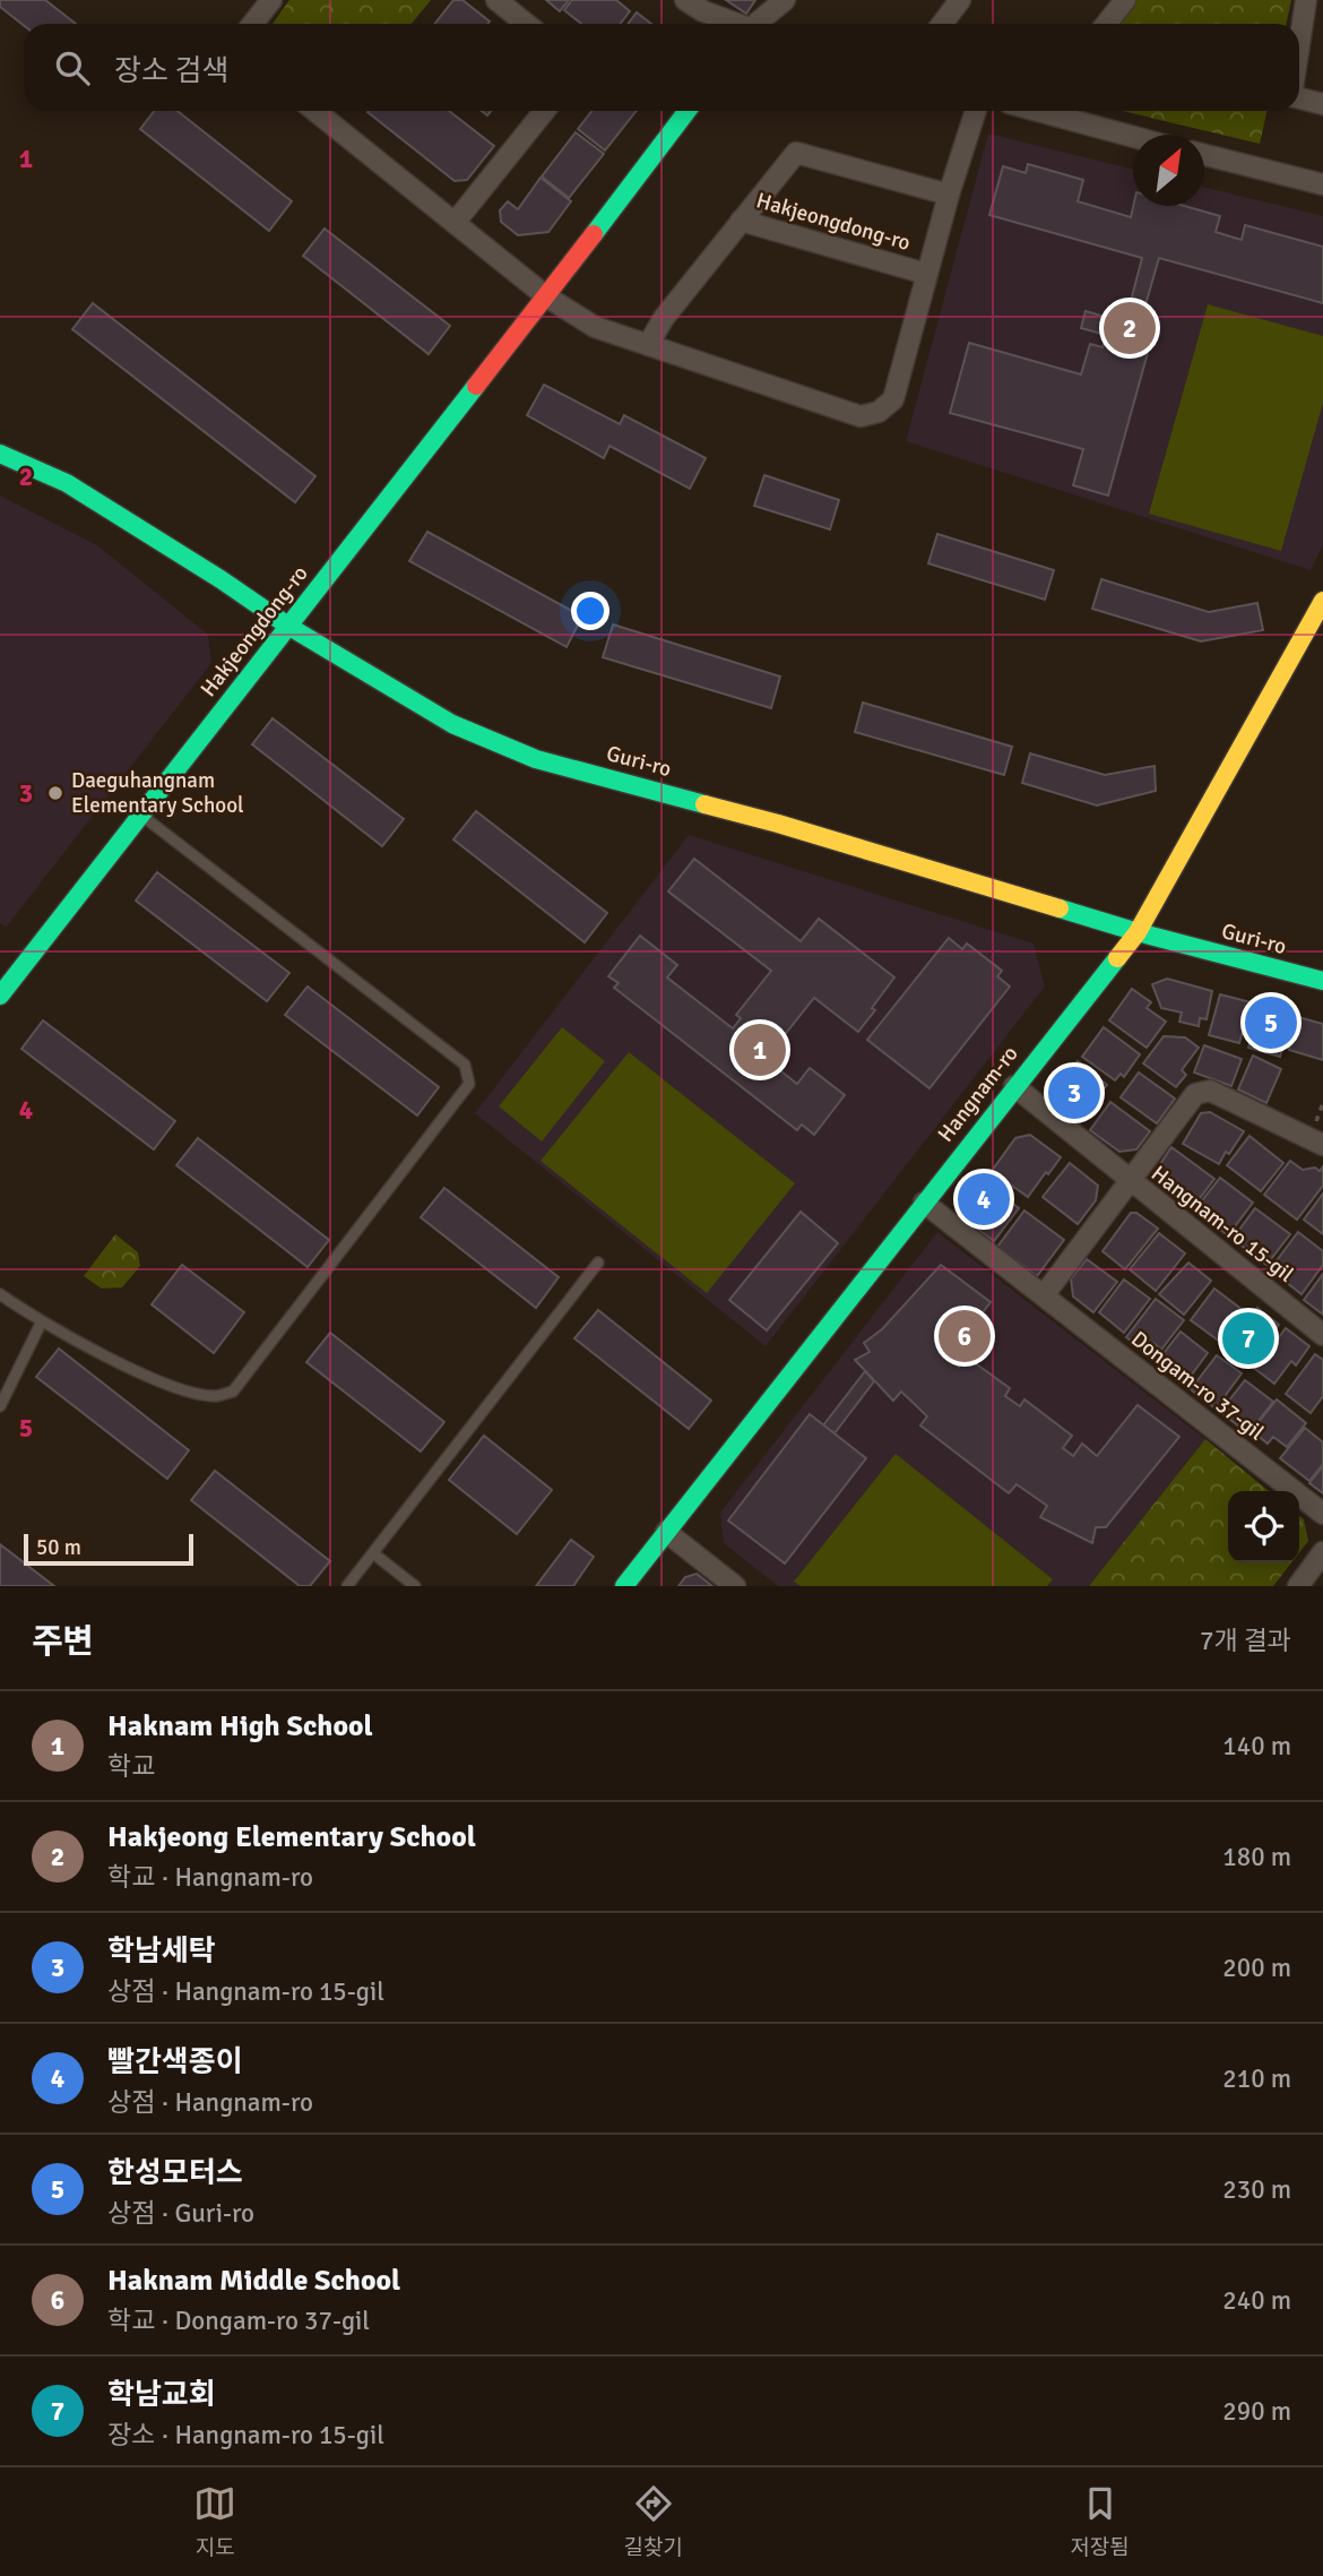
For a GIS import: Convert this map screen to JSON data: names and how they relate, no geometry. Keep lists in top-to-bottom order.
{
  "streets": {
    "street": [
      "Hakjeongdong-ro",
      "Guri-ro",
      "Hangnam-ro",
      "Hangnam-ro 15-gil",
      "Dongam-ro 37-gil"
    ]
  },
  "crossings": [
    ["Hakjeongdong-ro", "Guri-ro"],
    ["Guri-ro", "Hangnam-ro"],
    ["Hangnam-ro", "Hangnam-ro 15-gil"],
    ["Hangnam-ro", "Dongam-ro 37-gil"]
  ],
  "places": ["Daeguhangnam Elementary School"],
  "scale_bar": "50 m",
  "north": "top right",
  "page": {
    "search": "장소 검색",
    "pins": [
      "2",
      "5",
      "1",
      "3",
      "4",
      "6",
      "7"
    ],
    "scale": "50 m",
    "heading": ["주변", "7개 결과"],
    "list": [
      {
        "mark": "1",
        "name": "Haknam High School",
        "note": "학교",
        "value": "140 m"
      },
      {
        "mark": "2",
        "name": "Hakjeong Elementary School",
        "note": "학교 · Hangnam-ro",
        "value": "180 m"
      },
      {
        "mark": "3",
        "name": "학남세탁",
        "note": "상점 · Hangnam-ro 15-gil",
        "value": "200 m"
      },
      {
        "mark": "4",
        "name": "빨간색종이",
        "note": "상점 · Hangnam-ro",
        "value": "210 m"
      },
      {
        "mark": "5",
        "name": "한성모터스",
        "note": "상점 · Guri-ro",
        "value": "230 m"
      },
      {
        "mark": "6",
        "name": "Haknam Middle School",
        "note": "학교 · Dongam-ro 37-gil",
        "value": "240 m"
      },
      {
        "mark": "7",
        "name": "학남교회",
        "note": "장소 · Hangnam-ro 15-gil",
        "value": "290 m"
      }
    ],
    "nav": ["지도", "길찾기", "저장됨"]
  },
  "grid": {
    "rows": [
      "1",
      "2",
      "3",
      "4",
      "5"
    ]
  }
}
